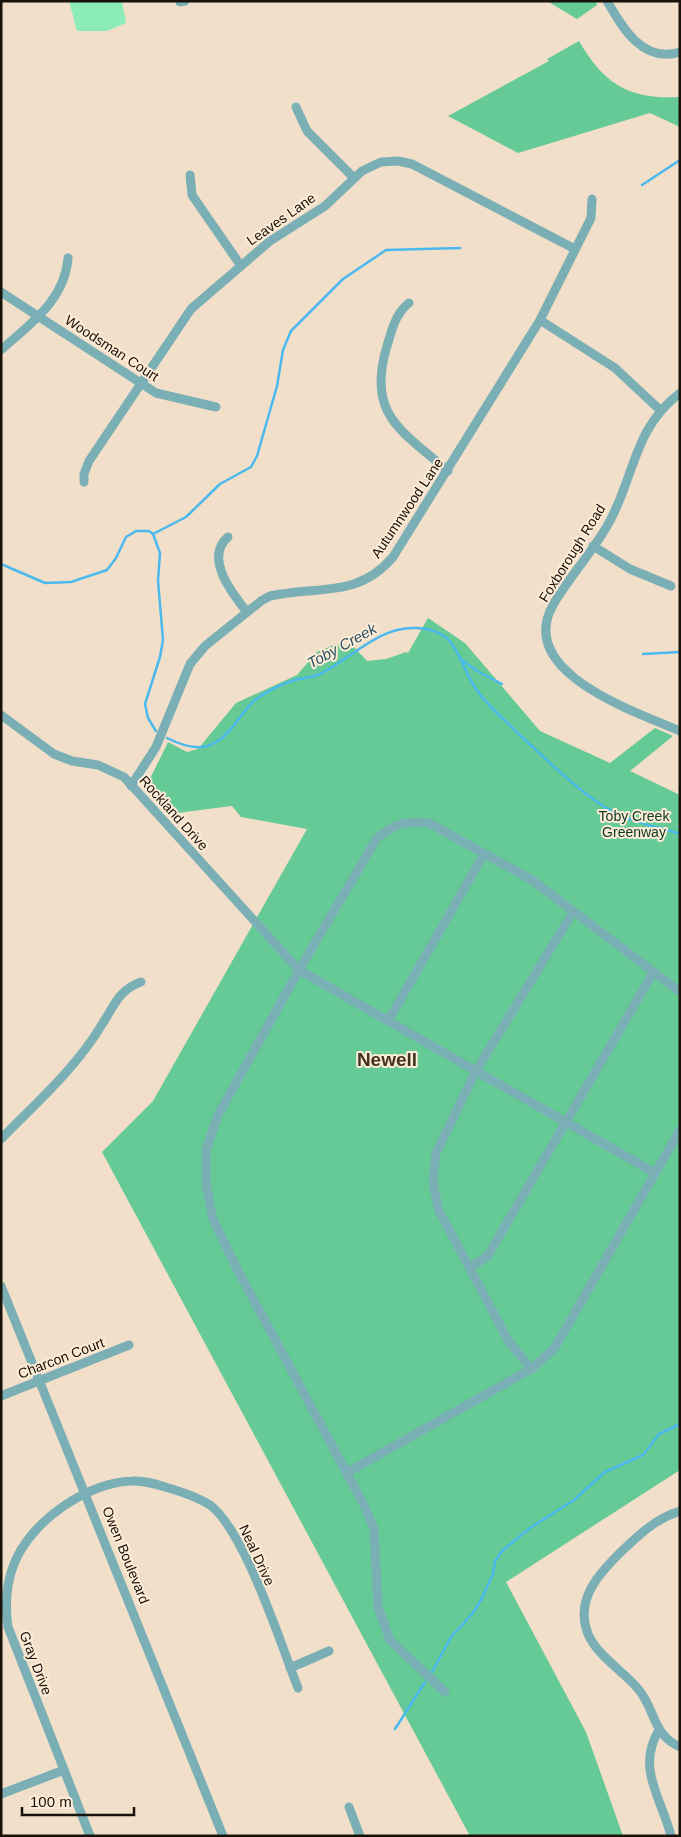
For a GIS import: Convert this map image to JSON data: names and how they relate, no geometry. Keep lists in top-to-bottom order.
{
  "streets": {
    "street": [
      "Leaves Lane",
      "Woodsman Court",
      "Autumnwood Lane",
      "Foxborough Road",
      "Rockland Drive",
      "Charcon Court",
      "Owen Boulevard",
      "Neal Drive",
      "Gray Drive"
    ]
  },
  "crossings": [
    ["Leaves Lane", "Woodsman Court"],
    ["Leaves Lane", "Autumnwood Lane"],
    ["Autumnwood Lane", "Rockland Drive"],
    ["Charcon Court", "Owen Boulevard"],
    ["Owen Boulevard", "Neal Drive"],
    ["Owen Boulevard", "Gray Drive"],
    ["Neal Drive", "Gray Drive"]
  ],
  "districts": ["Newell"],
  "water": ["Toby Creek"],
  "parks": ["Toby Creek Greenway"],
  "scale_bar": "100 m"
}
